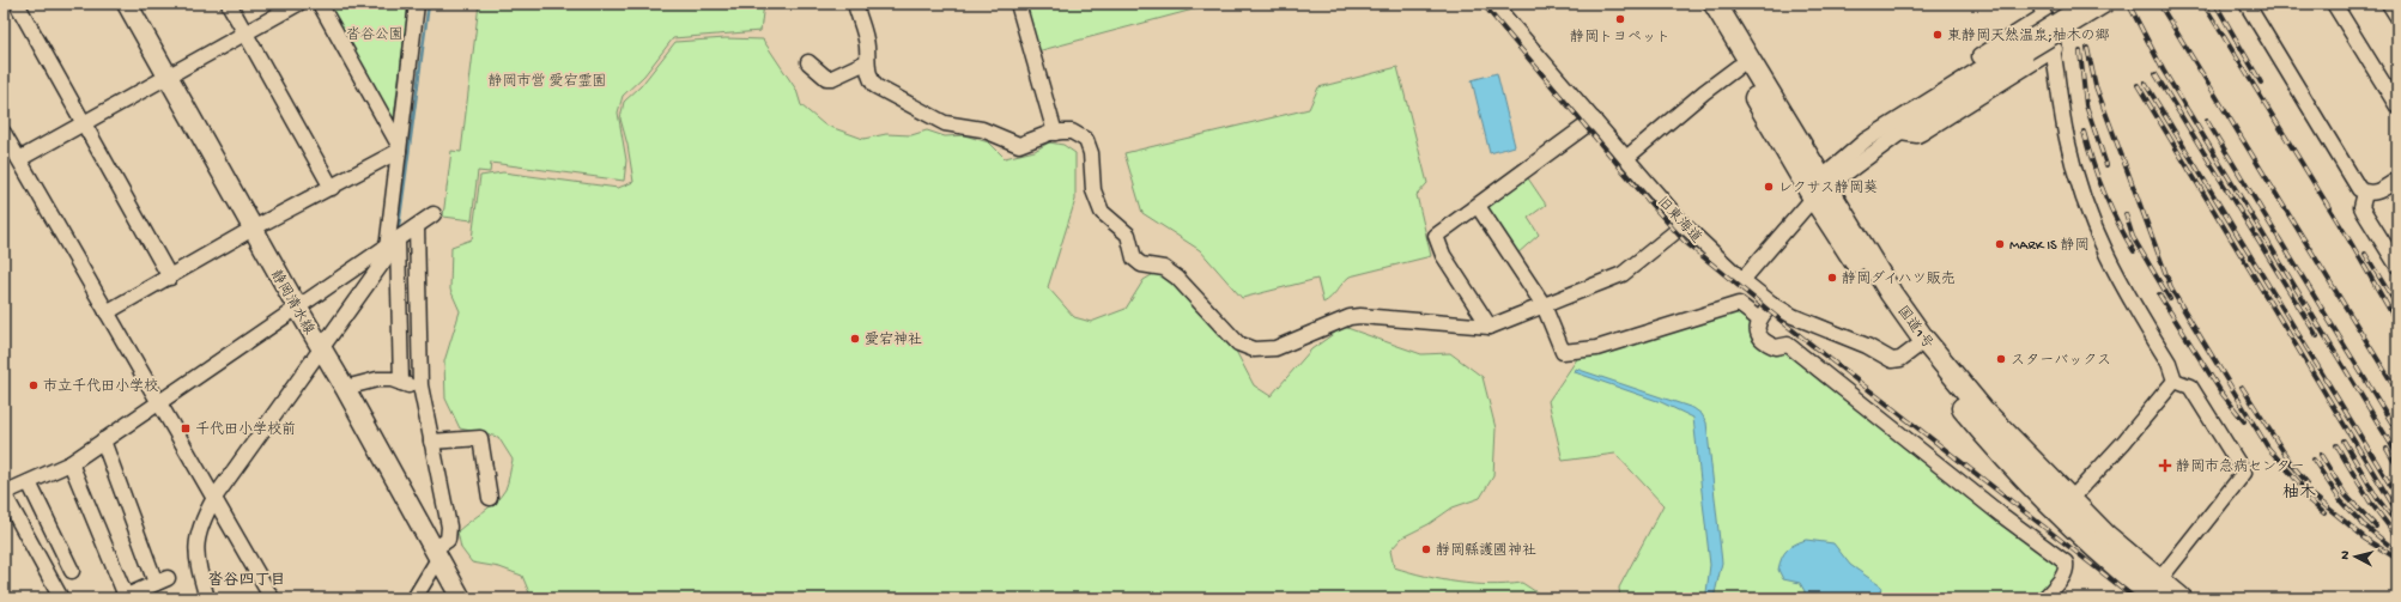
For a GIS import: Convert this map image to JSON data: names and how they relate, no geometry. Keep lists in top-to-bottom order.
{
  "streets": {
    "highway": ["国道1号"],
    "main road": ["静岡清水線"],
    "street": ["旧東海道"]
  },
  "crossings": [
    ["旧東海道", "国道1号"]
  ],
  "districts": ["柚木", "沓谷四丁目"],
  "parks": ["沓谷公園", "静岡市営 愛宕霊園"],
  "places": {
    "other": [
      "静岡トヨペット",
      "東静岡天然温泉;柚木の郷",
      "レクサス静岡葵",
      "MARK IS 静岡",
      "静岡ダイハツ販売",
      "愛宕神社",
      "スターバックス",
      "市立千代田小学校",
      "靜岡縣護國神社"
    ],
    "transit": ["千代田小学校前"],
    "health": ["静岡市急病センター"]
  },
  "north": "left"
}
